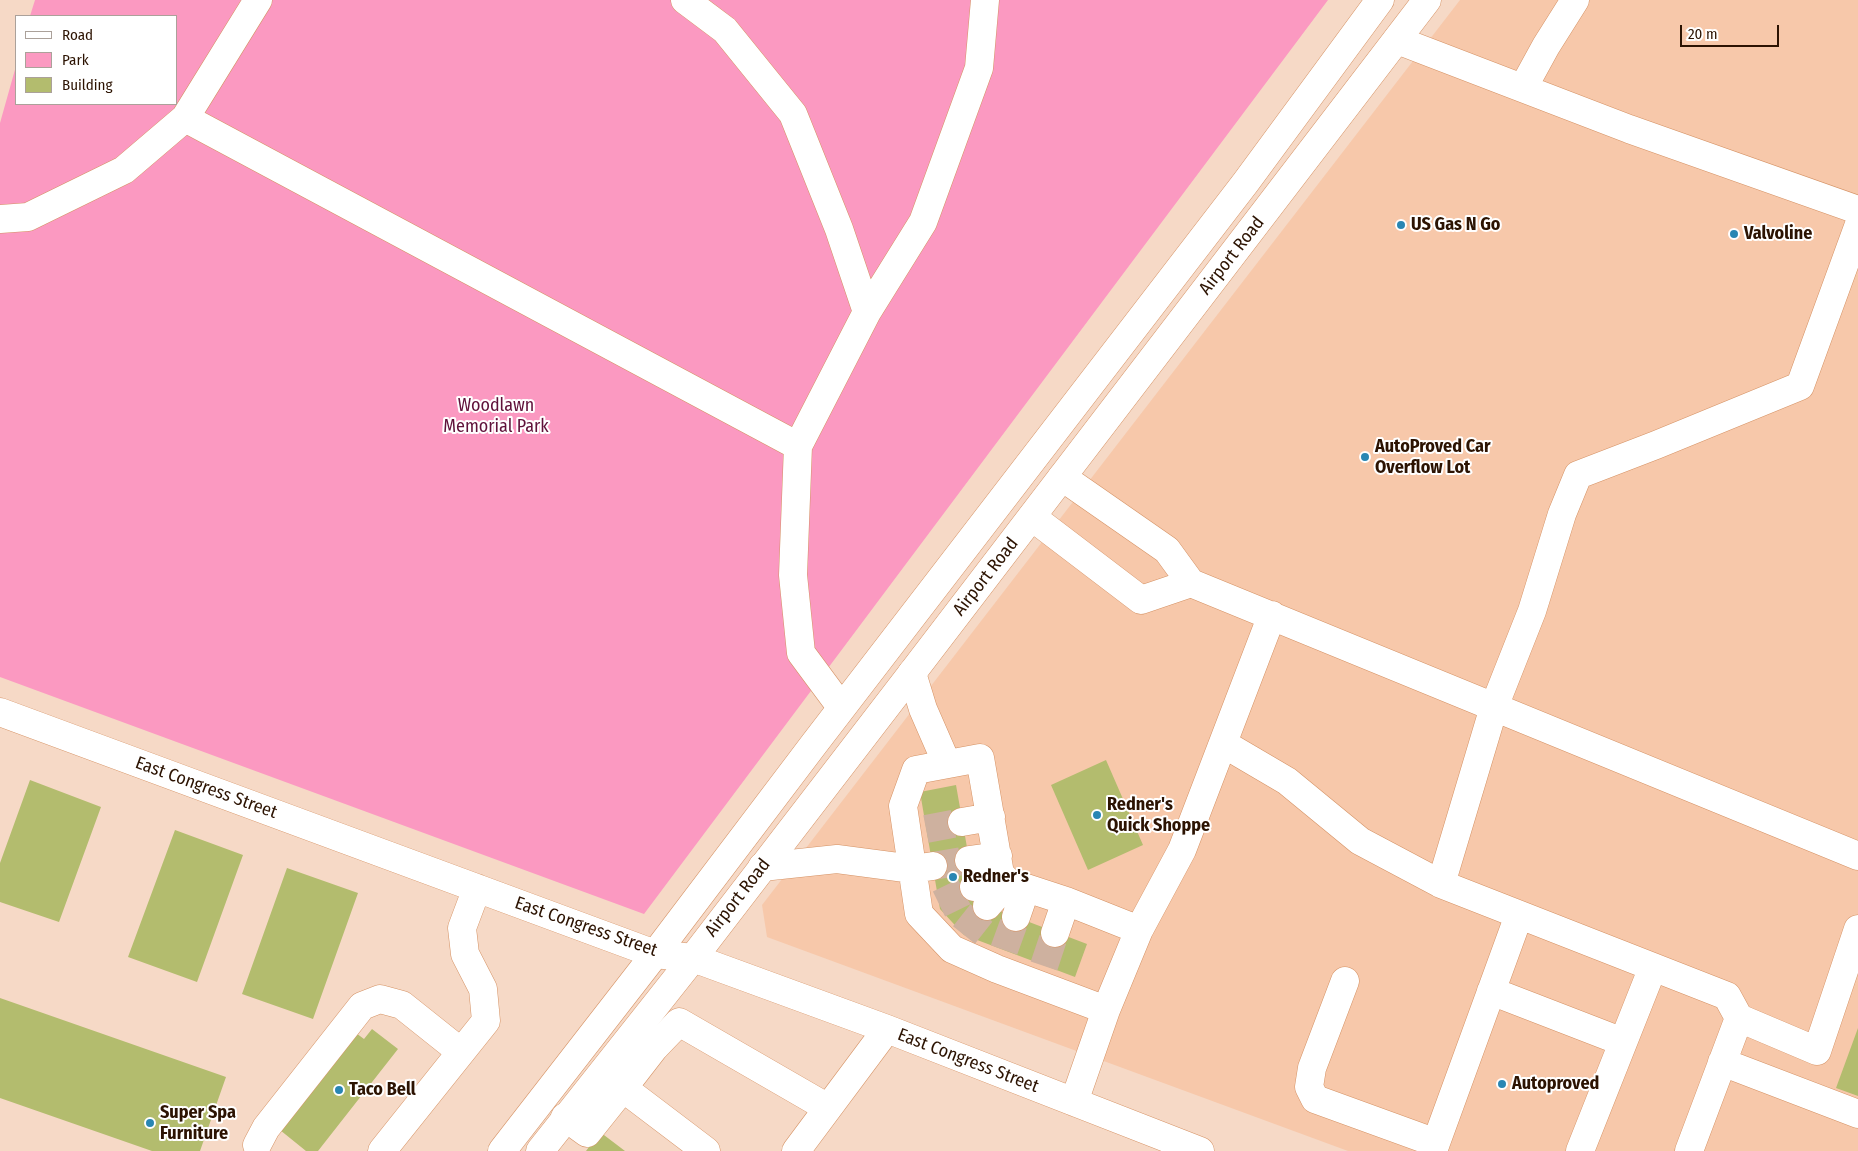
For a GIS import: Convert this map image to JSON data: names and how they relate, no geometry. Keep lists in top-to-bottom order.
{
  "streets": {
    "main road": ["Airport Road", "East Congress Street"]
  },
  "crossings": [
    ["Airport Road", "East Congress Street"]
  ],
  "parks": ["Woodlawn Memorial Park"],
  "places": [
    "US Gas N Go",
    "Valvoline",
    "AutoProved Car Overflow Lot",
    "Redner's Quick Shoppe",
    "Redner's",
    "Autoproved",
    "Taco Bell",
    "Super Spa Furniture"
  ],
  "legend": ["Road", "Park", "Building"],
  "scale_bar": "20 m"
}
